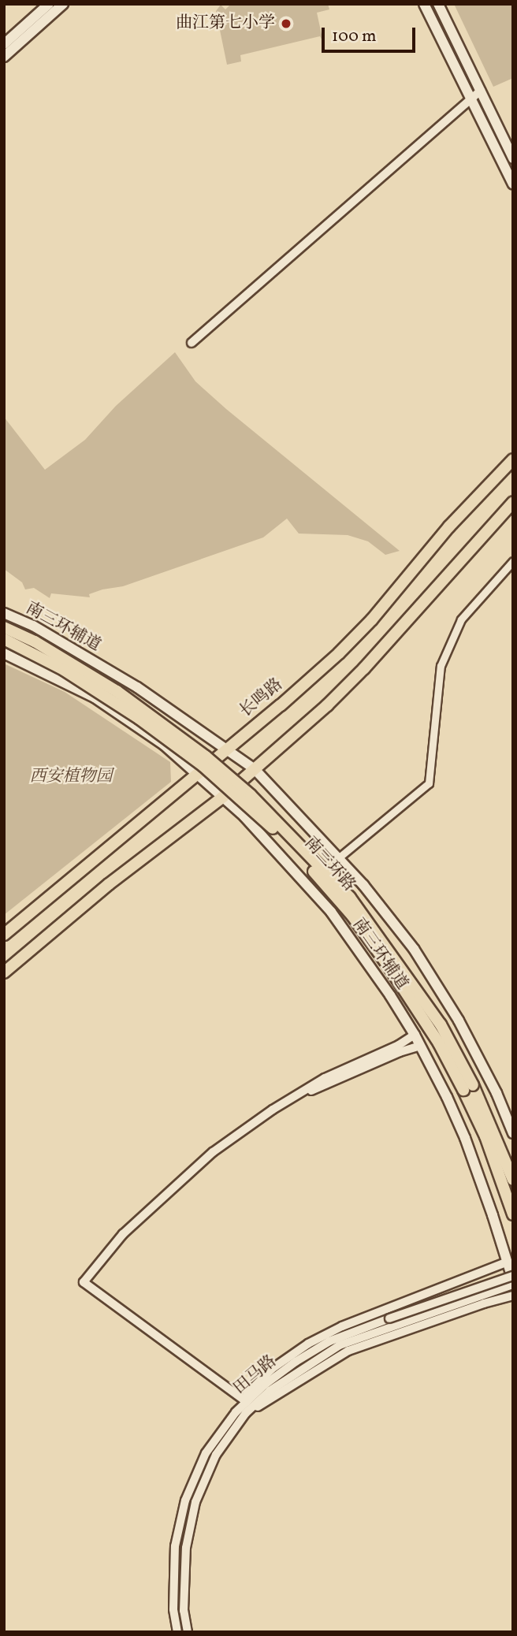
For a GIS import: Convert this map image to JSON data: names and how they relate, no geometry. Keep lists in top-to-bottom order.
{
  "streets": {
    "main road": ["南三环辅道", "长鸣路", "南三环路"],
    "street": ["田马路"]
  },
  "crossings": [
    ["南三环辅道", "长鸣路"],
    ["南三环辅道", "田马路"]
  ],
  "parks": ["西安植物园"],
  "places": ["曲江第七小学"],
  "scale_bar": "100 m"
}
